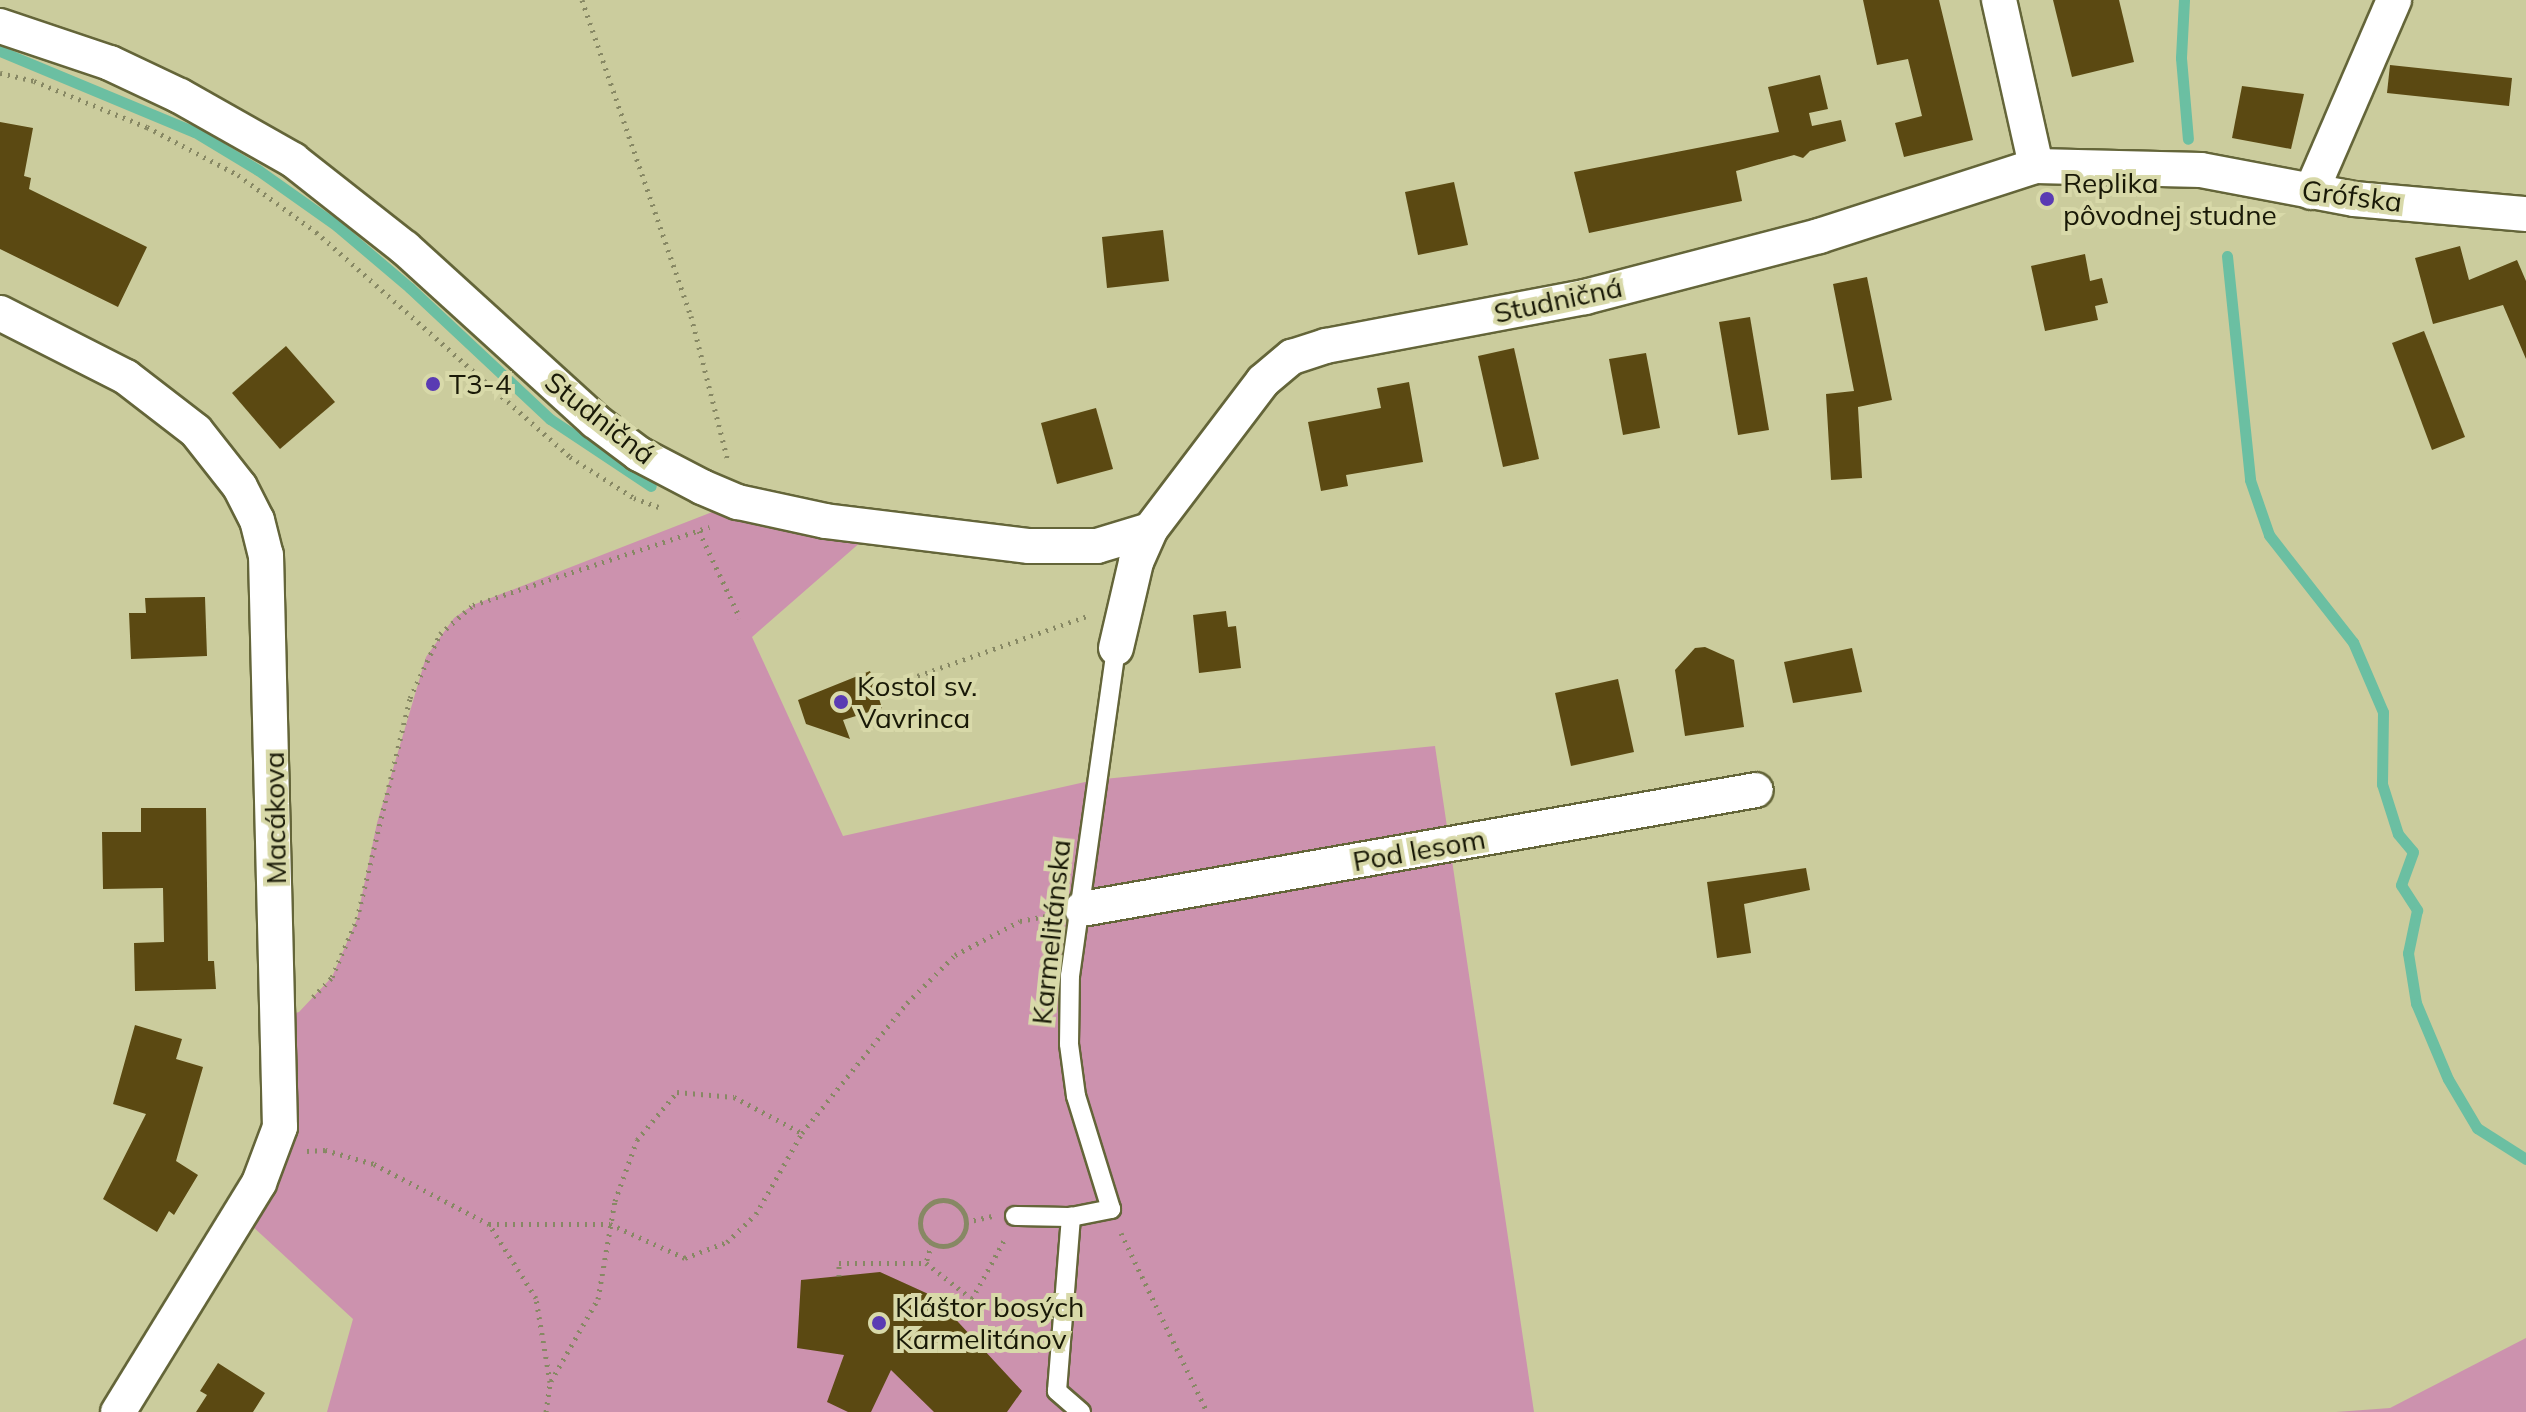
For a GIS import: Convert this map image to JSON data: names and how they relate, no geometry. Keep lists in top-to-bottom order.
{
  "streets": {
    "street": [
      "Grófska",
      "Studničná",
      "Macákova",
      "Pod lesom"
    ],
    "lane": ["Karmelitánska"]
  },
  "crossings": [
    ["Grófska", "Studničná"],
    ["Studničná", "Karmelitánska"],
    ["Pod lesom", "Karmelitánska"]
  ],
  "places": [
    "Replika pôvodnej studne",
    "T3-4",
    "Kostol sv. Vavrinca",
    "Kláštor bosých Karmelitánov"
  ]
}
